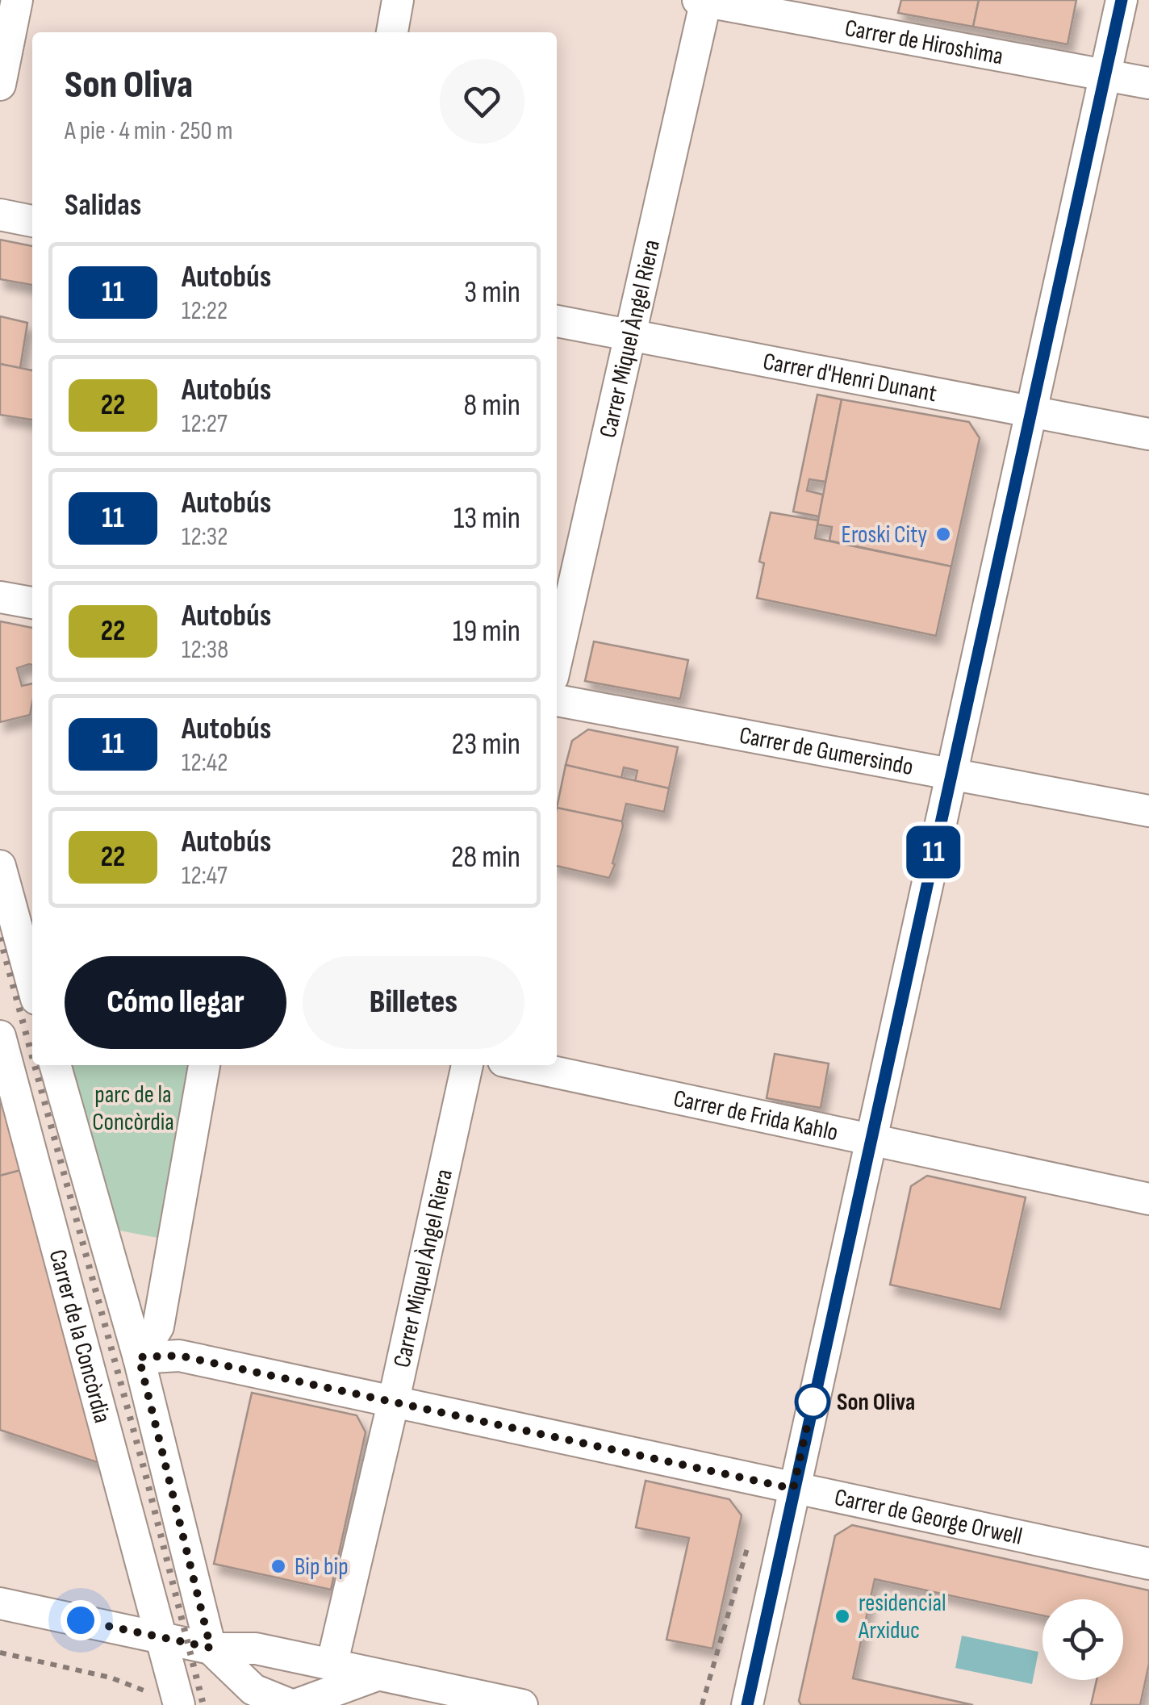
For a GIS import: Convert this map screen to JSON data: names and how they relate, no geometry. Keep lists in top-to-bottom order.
{
  "streets": {
    "street": [
      "Carrer de Hiroshima",
      "Carrer Miquel Àngel Riera",
      "Carrer d'Henri Dunant",
      "Carrer de Gumersindo",
      "Carrer de Frida Kahlo",
      "Carrer de la Concòrdia",
      "Carrer de George Orwell"
    ]
  },
  "crossings": [
    ["Carrer de Hiroshima", "Carrer Miquel Àngel Riera"],
    ["Carrer Miquel Àngel Riera", "Carrer d'Henri Dunant"],
    ["Carrer Miquel Àngel Riera", "Carrer de George Orwell"],
    ["Carrer de la Concòrdia", "Carrer de George Orwell"]
  ],
  "parks": ["parc de la Concòrdia"],
  "places": [
    "Eroski City",
    "Son Oliva",
    "Bip bip",
    "residencial Arxiduc"
  ],
  "lines": ["bus line 11"],
  "page": {
    "on_map": "11",
    "heading": [
      ["Son Oliva", "A pie · 4 min · 250 m"],
      "Salidas"
    ],
    "list": [
      {
        "mark": "11",
        "name": "Autobús",
        "note": "12:22",
        "value": "3 min"
      },
      {
        "mark": "22",
        "name": "Autobús",
        "note": "12:27",
        "value": "8 min"
      },
      {
        "mark": "11",
        "name": "Autobús",
        "note": "12:32",
        "value": "13 min"
      },
      {
        "mark": "22",
        "name": "Autobús",
        "note": "12:38",
        "value": "19 min"
      },
      {
        "mark": "11",
        "name": "Autobús",
        "note": "12:42",
        "value": "23 min"
      },
      {
        "mark": "22",
        "name": "Autobús",
        "note": "12:47",
        "value": "28 min"
      }
    ],
    "buttons": ["Cómo llegar", "Billetes"]
  }
}
